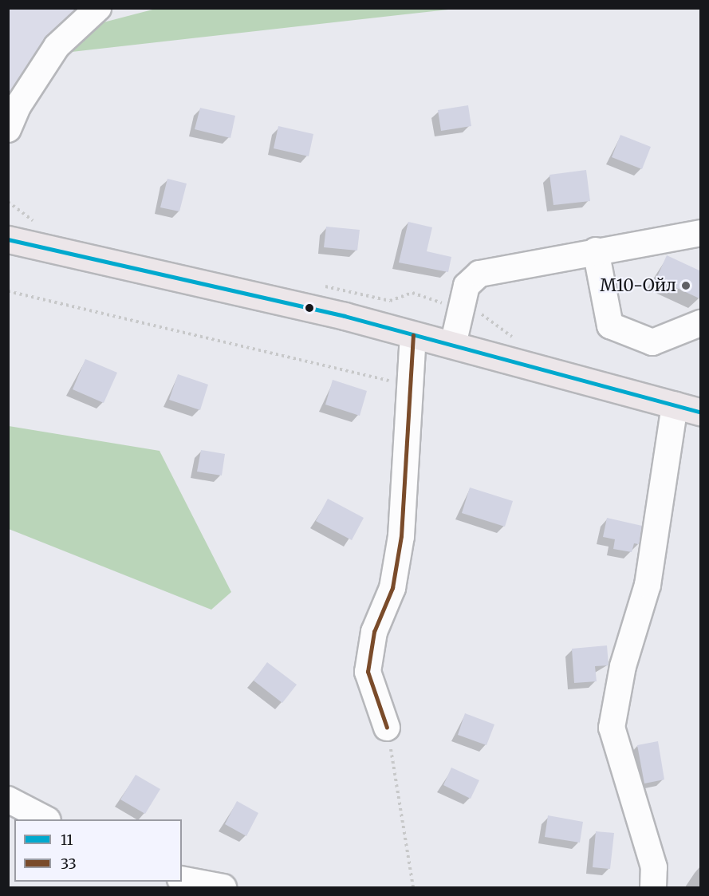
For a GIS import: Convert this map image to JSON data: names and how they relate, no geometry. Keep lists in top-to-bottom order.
{
  "places": ["М10-Ойл"],
  "lines": ["transit line 11", "transit line 33"],
  "legend": ["11", "33"]
}
